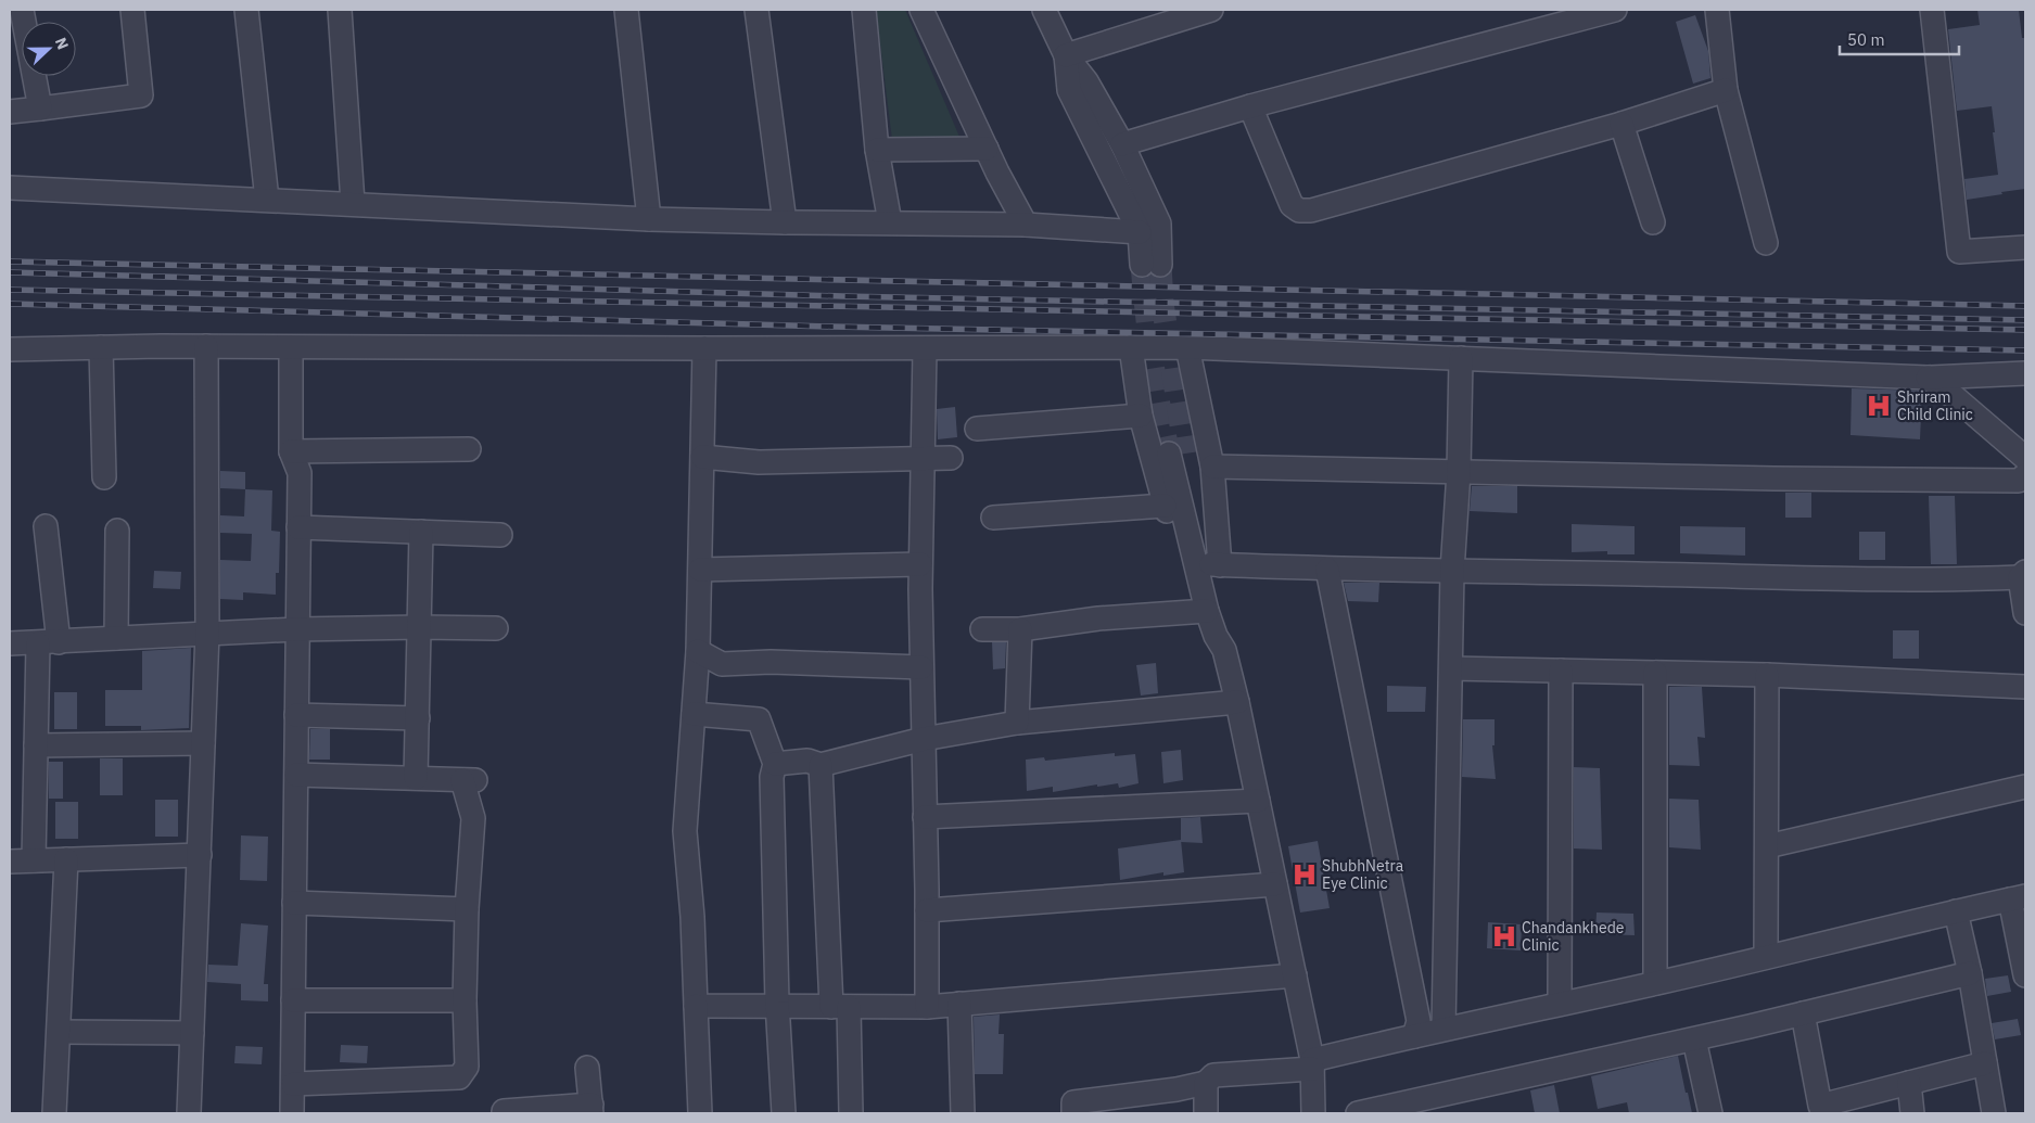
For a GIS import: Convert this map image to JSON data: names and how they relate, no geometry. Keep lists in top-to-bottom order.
{
  "places": {
    "hospital": ["Shriram Child Clinic", "ShubhNetra Eye Clinic", "Chandankhede Clinic"]
  },
  "scale_bar": "50 m",
  "north": "right"
}
